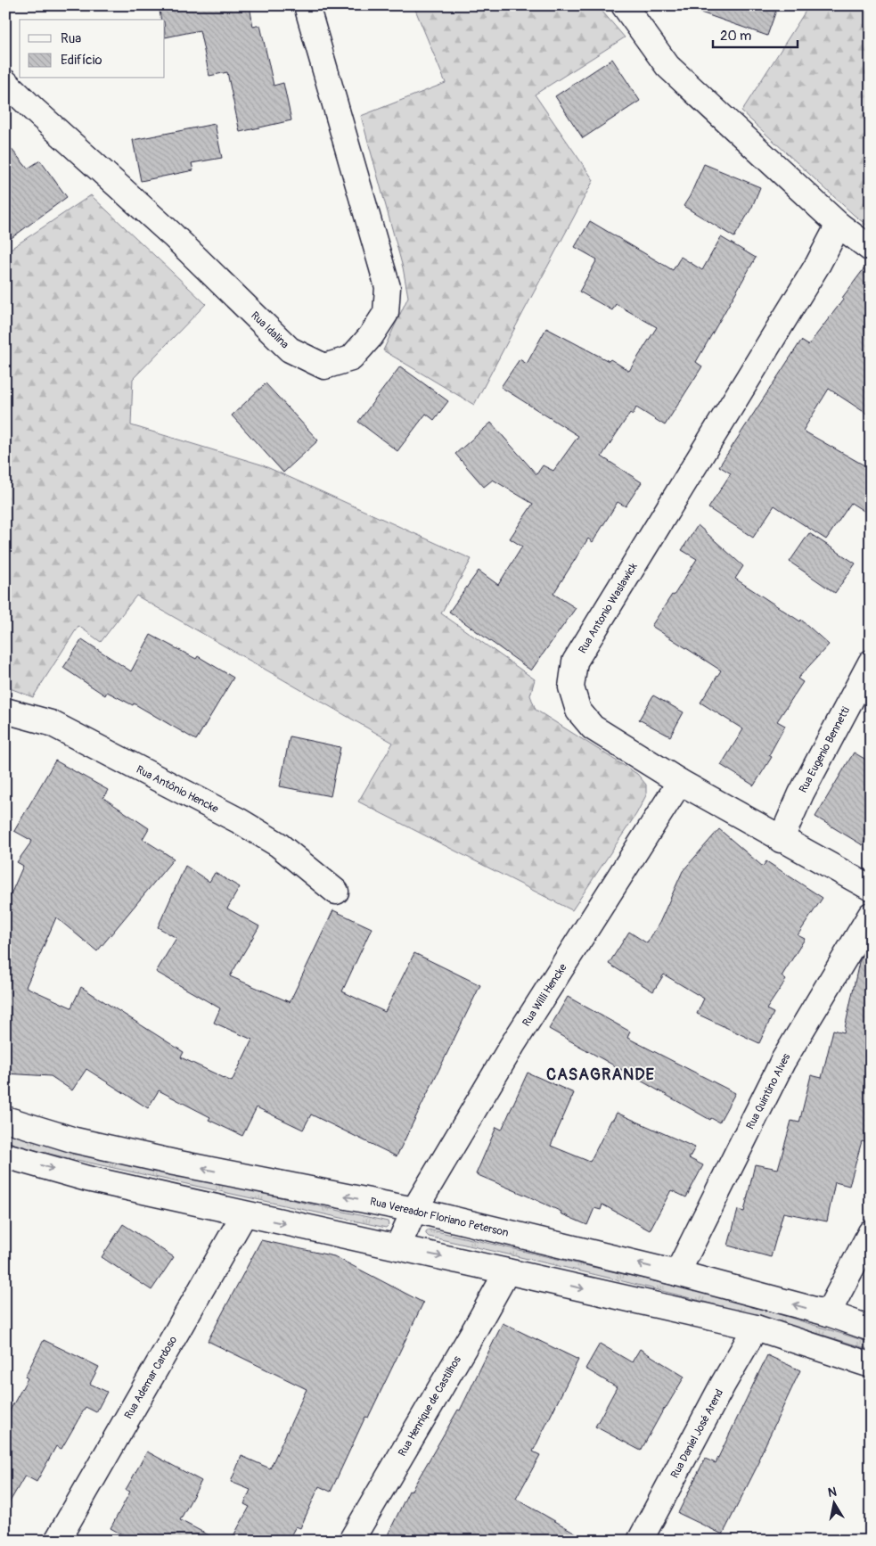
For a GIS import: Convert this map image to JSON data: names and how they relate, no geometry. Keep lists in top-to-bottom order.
{
  "streets": {
    "street": [
      "Rua Idalina",
      "Rua Antonio Waslawick",
      "Rua Eugenio Bennetti",
      "Rua Antônio Hencke",
      "Rua Willi Hencke",
      "Rua Quintino Alves",
      "Rua Vereador Floriano Peterson",
      "Rua Ademar Cardoso",
      "Rua Henrique de Castilhos",
      "Rua Daniel José Arend"
    ]
  },
  "crossings": [
    ["Rua Antonio Waslawick", "Rua Eugenio Bennetti"],
    ["Rua Antonio Waslawick", "Rua Willi Hencke"],
    ["Rua Willi Hencke", "Rua Vereador Floriano Peterson"],
    ["Rua Quintino Alves", "Rua Vereador Floriano Peterson"]
  ],
  "districts": ["CASAGRANDE"],
  "legend": ["Rua", "Edifício"],
  "scale_bar": "20 m",
  "north": "top"
}
